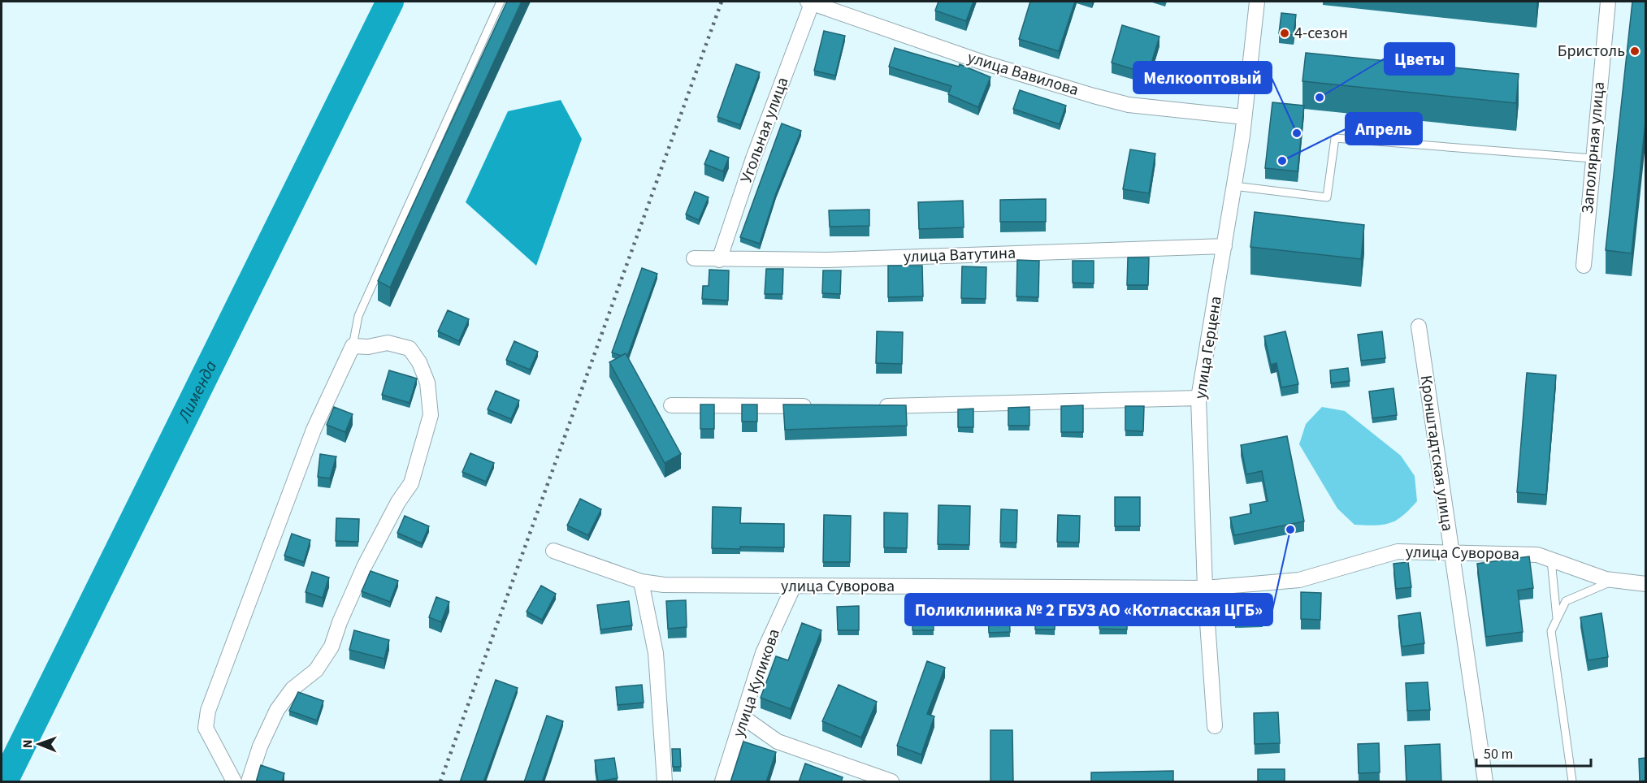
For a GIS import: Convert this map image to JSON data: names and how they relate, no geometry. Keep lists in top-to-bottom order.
{
  "streets": {
    "street": [
      "улица Вавилова",
      "Угольная улица",
      "Заполярная улица",
      "улица Ватутина",
      "улица Герцена",
      "Кронштадтская улица",
      "улица Суворова",
      "улица Куликова"
    ]
  },
  "crossings": [
    ["улица Вавилова", "Угольная улица"],
    ["улица Вавилова", "улица Герцена"],
    ["Угольная улица", "улица Ватутина"],
    ["улица Ватутина", "улица Герцена"],
    ["улица Герцена", "улица Суворова"],
    ["Кронштадтская улица", "улица Суворова"],
    ["улица Суворова", "улица Куликова"]
  ],
  "water": ["Лименда"],
  "places": [
    "4-сезон",
    "Бристоль",
    "Цветы",
    "Мелкооптовый",
    "Апрель",
    "Поликлиника № 2 ГБУЗ АО «Котласская ЦГБ»"
  ],
  "scale_bar": "50 m",
  "north": "left"
}
